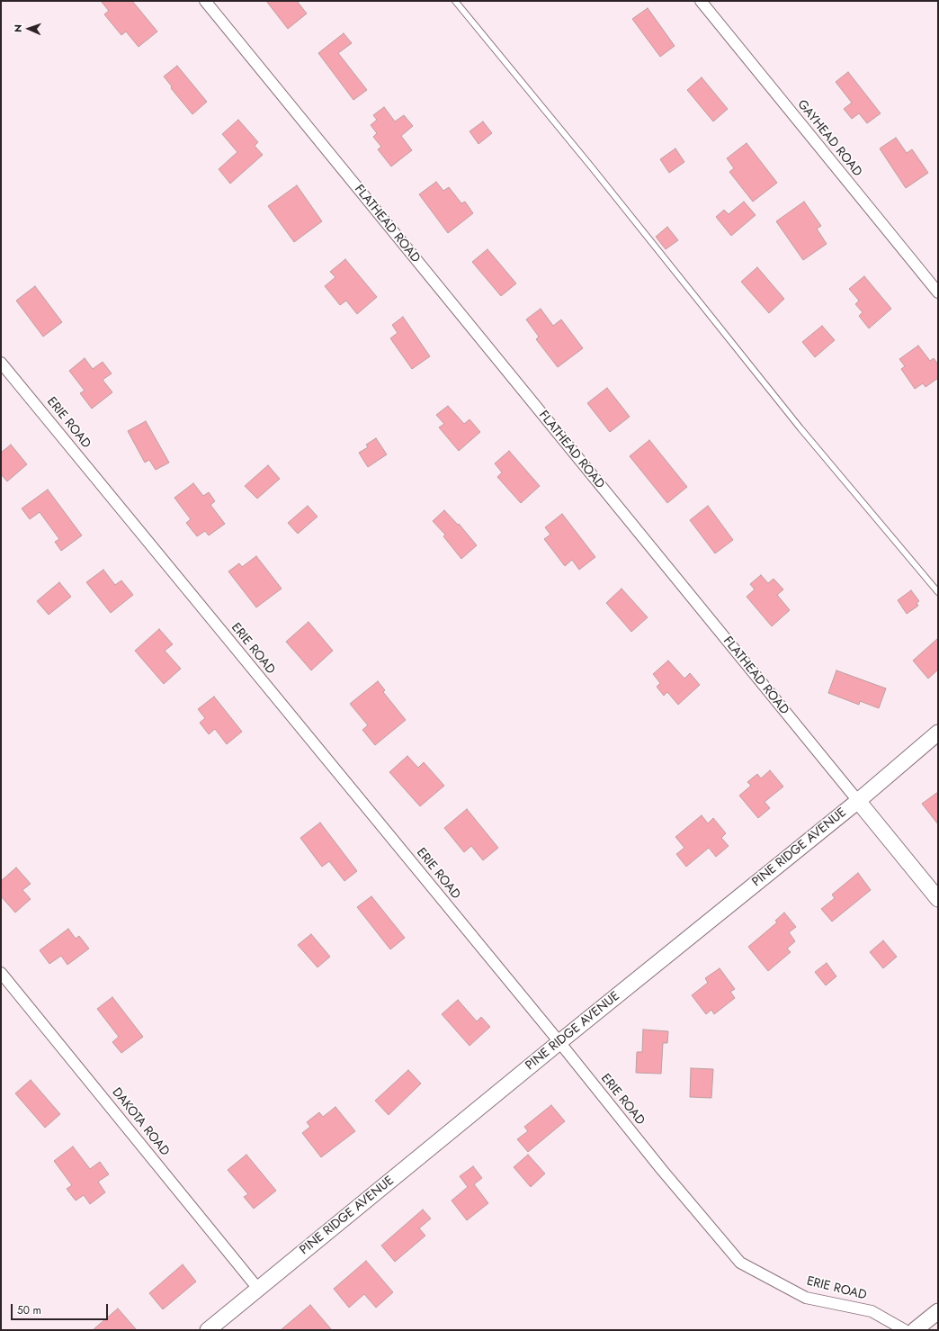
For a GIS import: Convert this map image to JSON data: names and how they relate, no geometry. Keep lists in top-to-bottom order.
{
  "streets": {
    "street": [
      "GAYHEAD ROAD",
      "FLATHEAD ROAD",
      "ERIE ROAD",
      "PINE RIDGE AVENUE",
      "DAKOTA ROAD"
    ]
  },
  "crossings": [
    ["FLATHEAD ROAD", "PINE RIDGE AVENUE"],
    ["ERIE ROAD", "PINE RIDGE AVENUE"],
    ["PINE RIDGE AVENUE", "DAKOTA ROAD"]
  ],
  "scale_bar": "50 m",
  "north": "left"
}
